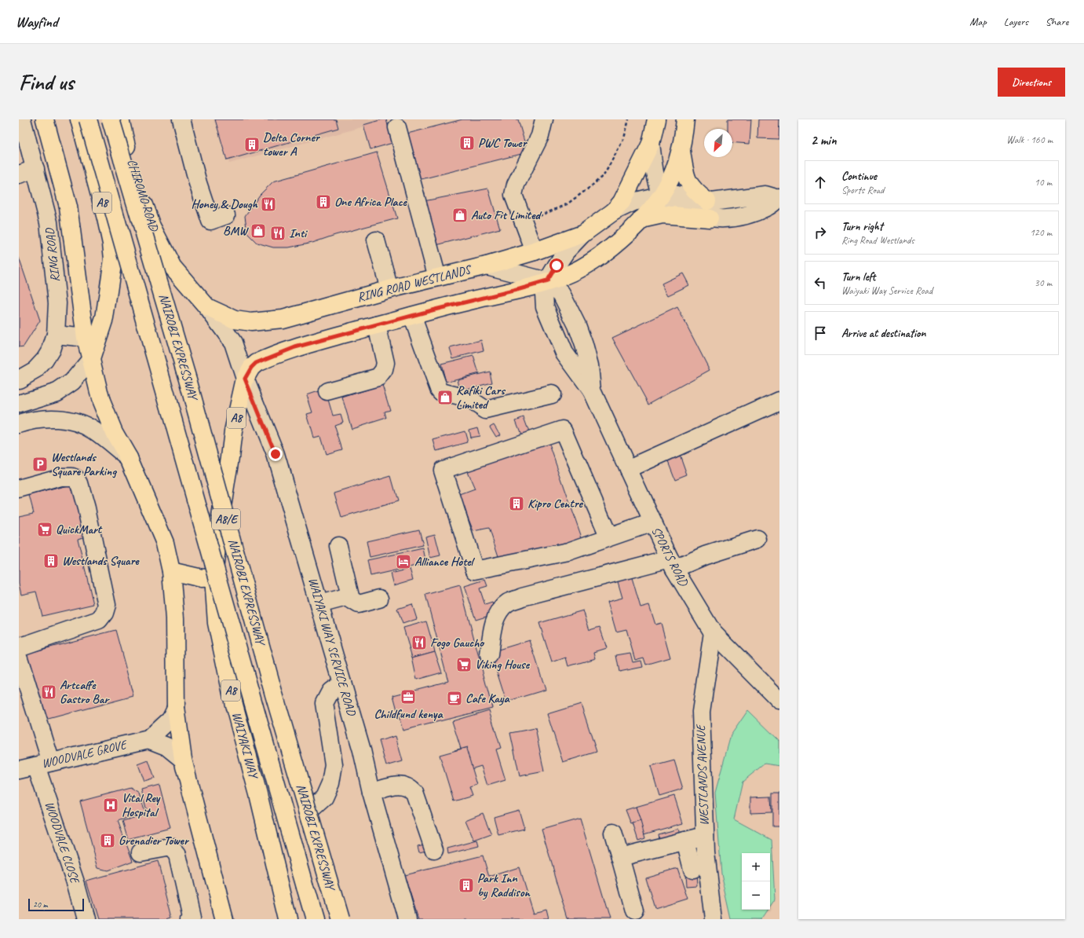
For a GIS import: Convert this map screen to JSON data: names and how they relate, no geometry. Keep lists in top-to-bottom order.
{
  "streets": {
    "main road": [
      "CHIROMO ROAD",
      "A8",
      "RING ROAD WESTLANDS",
      "NAIROBI EXPRESSWAY",
      "A8/E",
      "WAIYAKI WAY"
    ],
    "street": [
      "RING ROAD",
      "SPORTS ROAD",
      "WAIYAKI WAY SERVICE ROAD",
      "WOODVALE GROVE",
      "WESTLANDS AVENUE",
      "WOODVALE CLOSE"
    ]
  },
  "crossings": [
    ["CHIROMO ROAD", "RING ROAD WESTLANDS"],
    ["CHIROMO ROAD", "WAIYAKI WAY SERVICE ROAD"],
    ["RING ROAD WESTLANDS", "SPORTS ROAD"],
    ["RING ROAD WESTLANDS", "WAIYAKI WAY SERVICE ROAD"],
    ["SPORTS ROAD", "WESTLANDS AVENUE"],
    ["WAIYAKI WAY SERVICE ROAD", "WAIYAKI WAY"],
    ["WOODVALE GROVE", "WOODVALE CLOSE"]
  ],
  "places": {
    "building": [
      "PWC Tower",
      "Delta Corner tower A",
      "One Africa Place",
      "Kipro Centre",
      "Westlands Square",
      "Grenadier Tower",
      "Park Inn by Raddison"
    ],
    "restaurant": [
      "Honey & Dough",
      "Inti",
      "Fogo Gaucho",
      "Artcaffe Gastro Bar"
    ],
    "shop": ["Auto Fit Limited", "BMW", "Rafiki Cars Limited"],
    "parking": ["Westlands Square Parking"],
    "supermarket": ["QuickMart", "Viking House"],
    "hotel": ["Alliance Hotel"],
    "office": ["Childfund kenya"],
    "cafe": ["Cafe Kaya"],
    "hospital": ["Vital Rey Hospital"]
  },
  "scale_bar": "20 m",
  "north": "bottom left",
  "page": {
    "header": "Wayfind",
    "nav": ["Map", "Layers", "Share"],
    "buttons": "Directions",
    "title": "Find us",
    "heading": ["2 min", "Walk · 160 m"],
    "list": [
      ["Continue", "Sports Road", "10 m"],
      ["Turn right", "Ring Road Westlands", "120 m"],
      ["Turn left", "Waiyaki Way Service Road", "30 m"],
      "Arrive at destination"
    ],
    "map_buttons": ["+", "−"],
    "scale": "20 m"
  }
}
